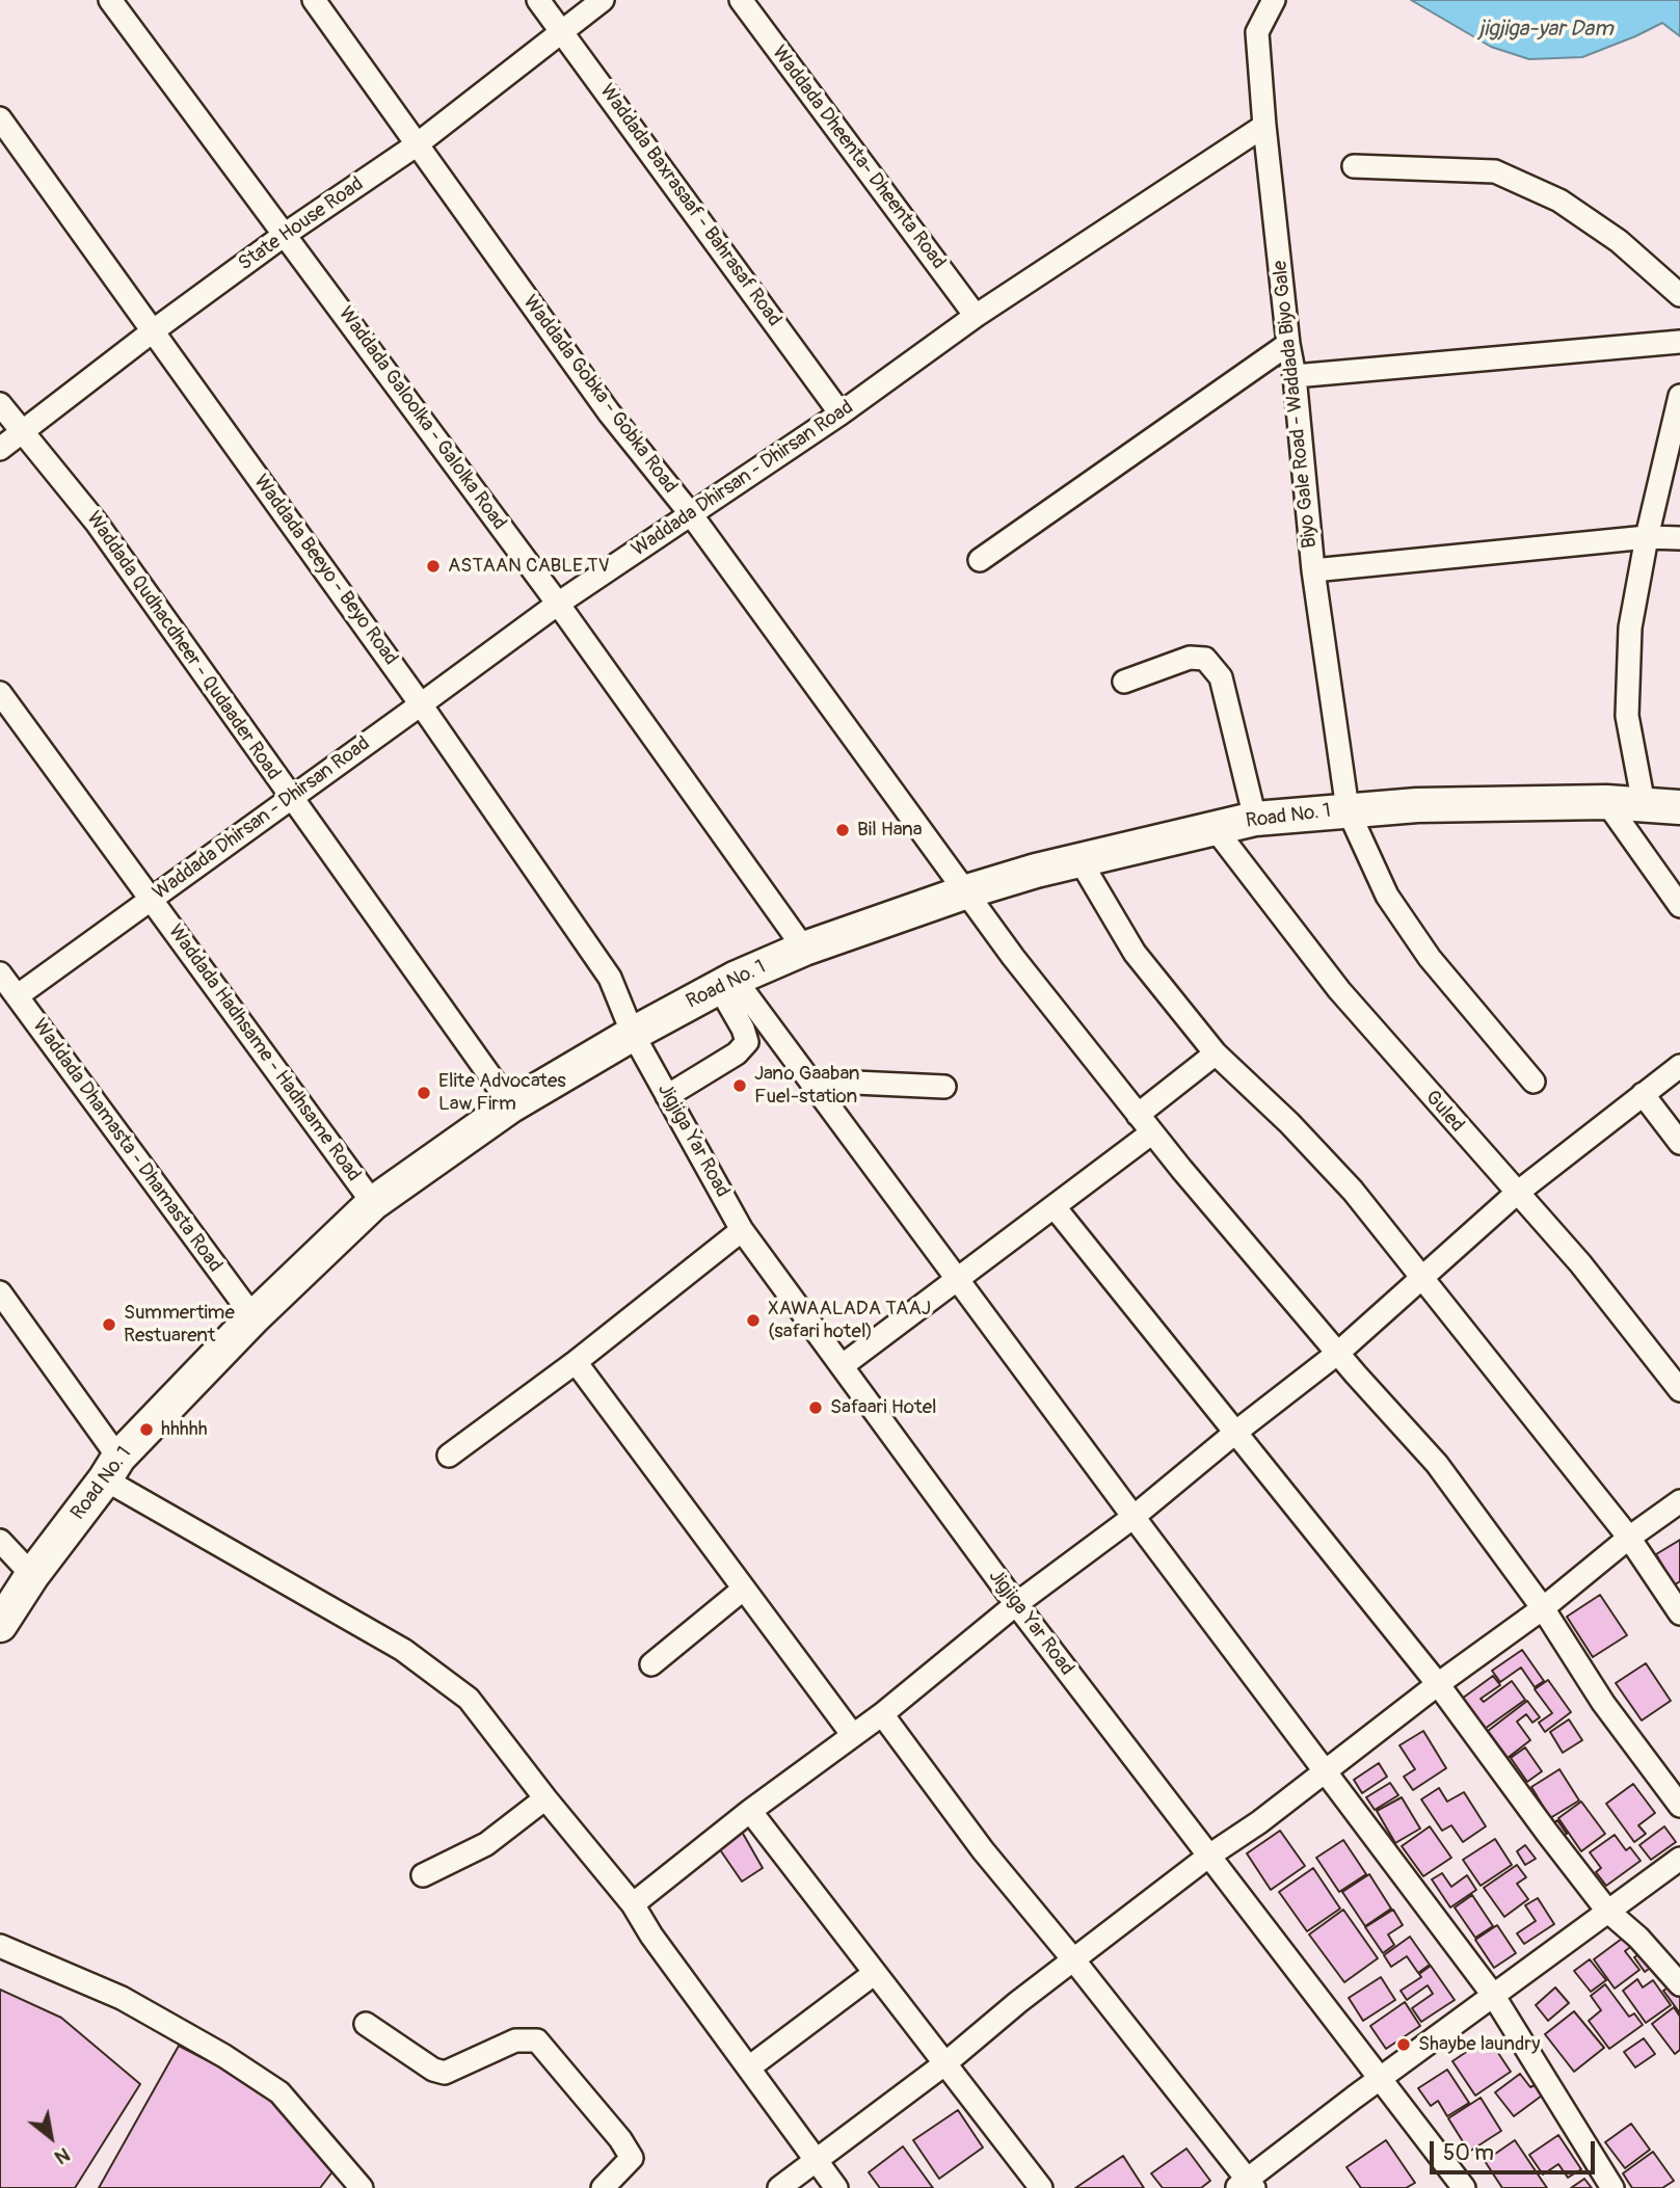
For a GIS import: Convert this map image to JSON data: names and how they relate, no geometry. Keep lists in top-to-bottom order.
{
  "streets": {
    "highway": ["Road No. 1"],
    "street": [
      "Waddada Dheenta- Dheenta Road",
      "Waddada Baxrasaaf - Bahrasaf Road",
      "State House Road",
      "Waddada Gobka - Gobka Road",
      "Biyo Gale Road - Waddada Biyo Gale",
      "Waddada Galoolka - Galolka Road",
      "Waddada Dhirsan - Dhirsan Road",
      "Waddada Beeyo - Beyo Road",
      "Waddada Qudhacdheer - Qudaader Road",
      "Waddada Hadhsame - Hadhsame Road",
      "Guled",
      "Jigjiga Yar Road",
      "Waddada Dhamasta - Dhamasta Road"
    ]
  },
  "crossings": [
    ["Waddada Dheenta- Dheenta Road", "Waddada Dhirsan - Dhirsan Road"],
    ["Waddada Baxrasaaf - Bahrasaf Road", "State House Road"],
    ["Waddada Baxrasaaf - Bahrasaf Road", "Waddada Dhirsan - Dhirsan Road"],
    ["State House Road", "Waddada Gobka - Gobka Road"],
    ["State House Road", "Waddada Galoolka - Galolka Road"],
    ["State House Road", "Waddada Beeyo - Beyo Road"],
    ["State House Road", "Waddada Qudhacdheer - Qudaader Road"],
    ["Waddada Gobka - Gobka Road", "Waddada Dhirsan - Dhirsan Road"],
    ["Waddada Gobka - Gobka Road", "Road No. 1"],
    ["Biyo Gale Road - Waddada Biyo Gale", "Waddada Dhirsan - Dhirsan Road"],
    ["Biyo Gale Road - Waddada Biyo Gale", "Road No. 1"],
    ["Waddada Galoolka - Galolka Road", "Waddada Dhirsan - Dhirsan Road"],
    ["Waddada Galoolka - Galolka Road", "Road No. 1"],
    ["Waddada Dhirsan - Dhirsan Road", "Waddada Beeyo - Beyo Road"],
    ["Waddada Dhirsan - Dhirsan Road", "Waddada Qudhacdheer - Qudaader Road"],
    ["Waddada Dhirsan - Dhirsan Road", "Waddada Hadhsame - Hadhsame Road"],
    ["Waddada Dhirsan - Dhirsan Road", "Waddada Dhamasta - Dhamasta Road"],
    ["Waddada Beeyo - Beyo Road", "Road No. 1"],
    ["Waddada Beeyo - Beyo Road", "Jigjiga Yar Road"],
    ["Waddada Qudhacdheer - Qudaader Road", "Road No. 1"],
    ["Road No. 1", "Waddada Hadhsame - Hadhsame Road"],
    ["Road No. 1", "Guled"],
    ["Road No. 1", "Jigjiga Yar Road"],
    ["Road No. 1", "Waddada Dhamasta - Dhamasta Road"]
  ],
  "water": ["jigjiga-yar Dam"],
  "places": [
    "ASTAAN CABLE TV",
    "Bil Hana",
    "Jano Gaaban Fuel-station",
    "Elite Advocates Law Firm",
    "XAWAALADA TAAJ (safari hotel)",
    "Summertime Restuarent",
    "Safaari Hotel",
    "hhhhh",
    "Shaybe laundry"
  ],
  "scale_bar": "50 m",
  "north": "bottom right"
}
